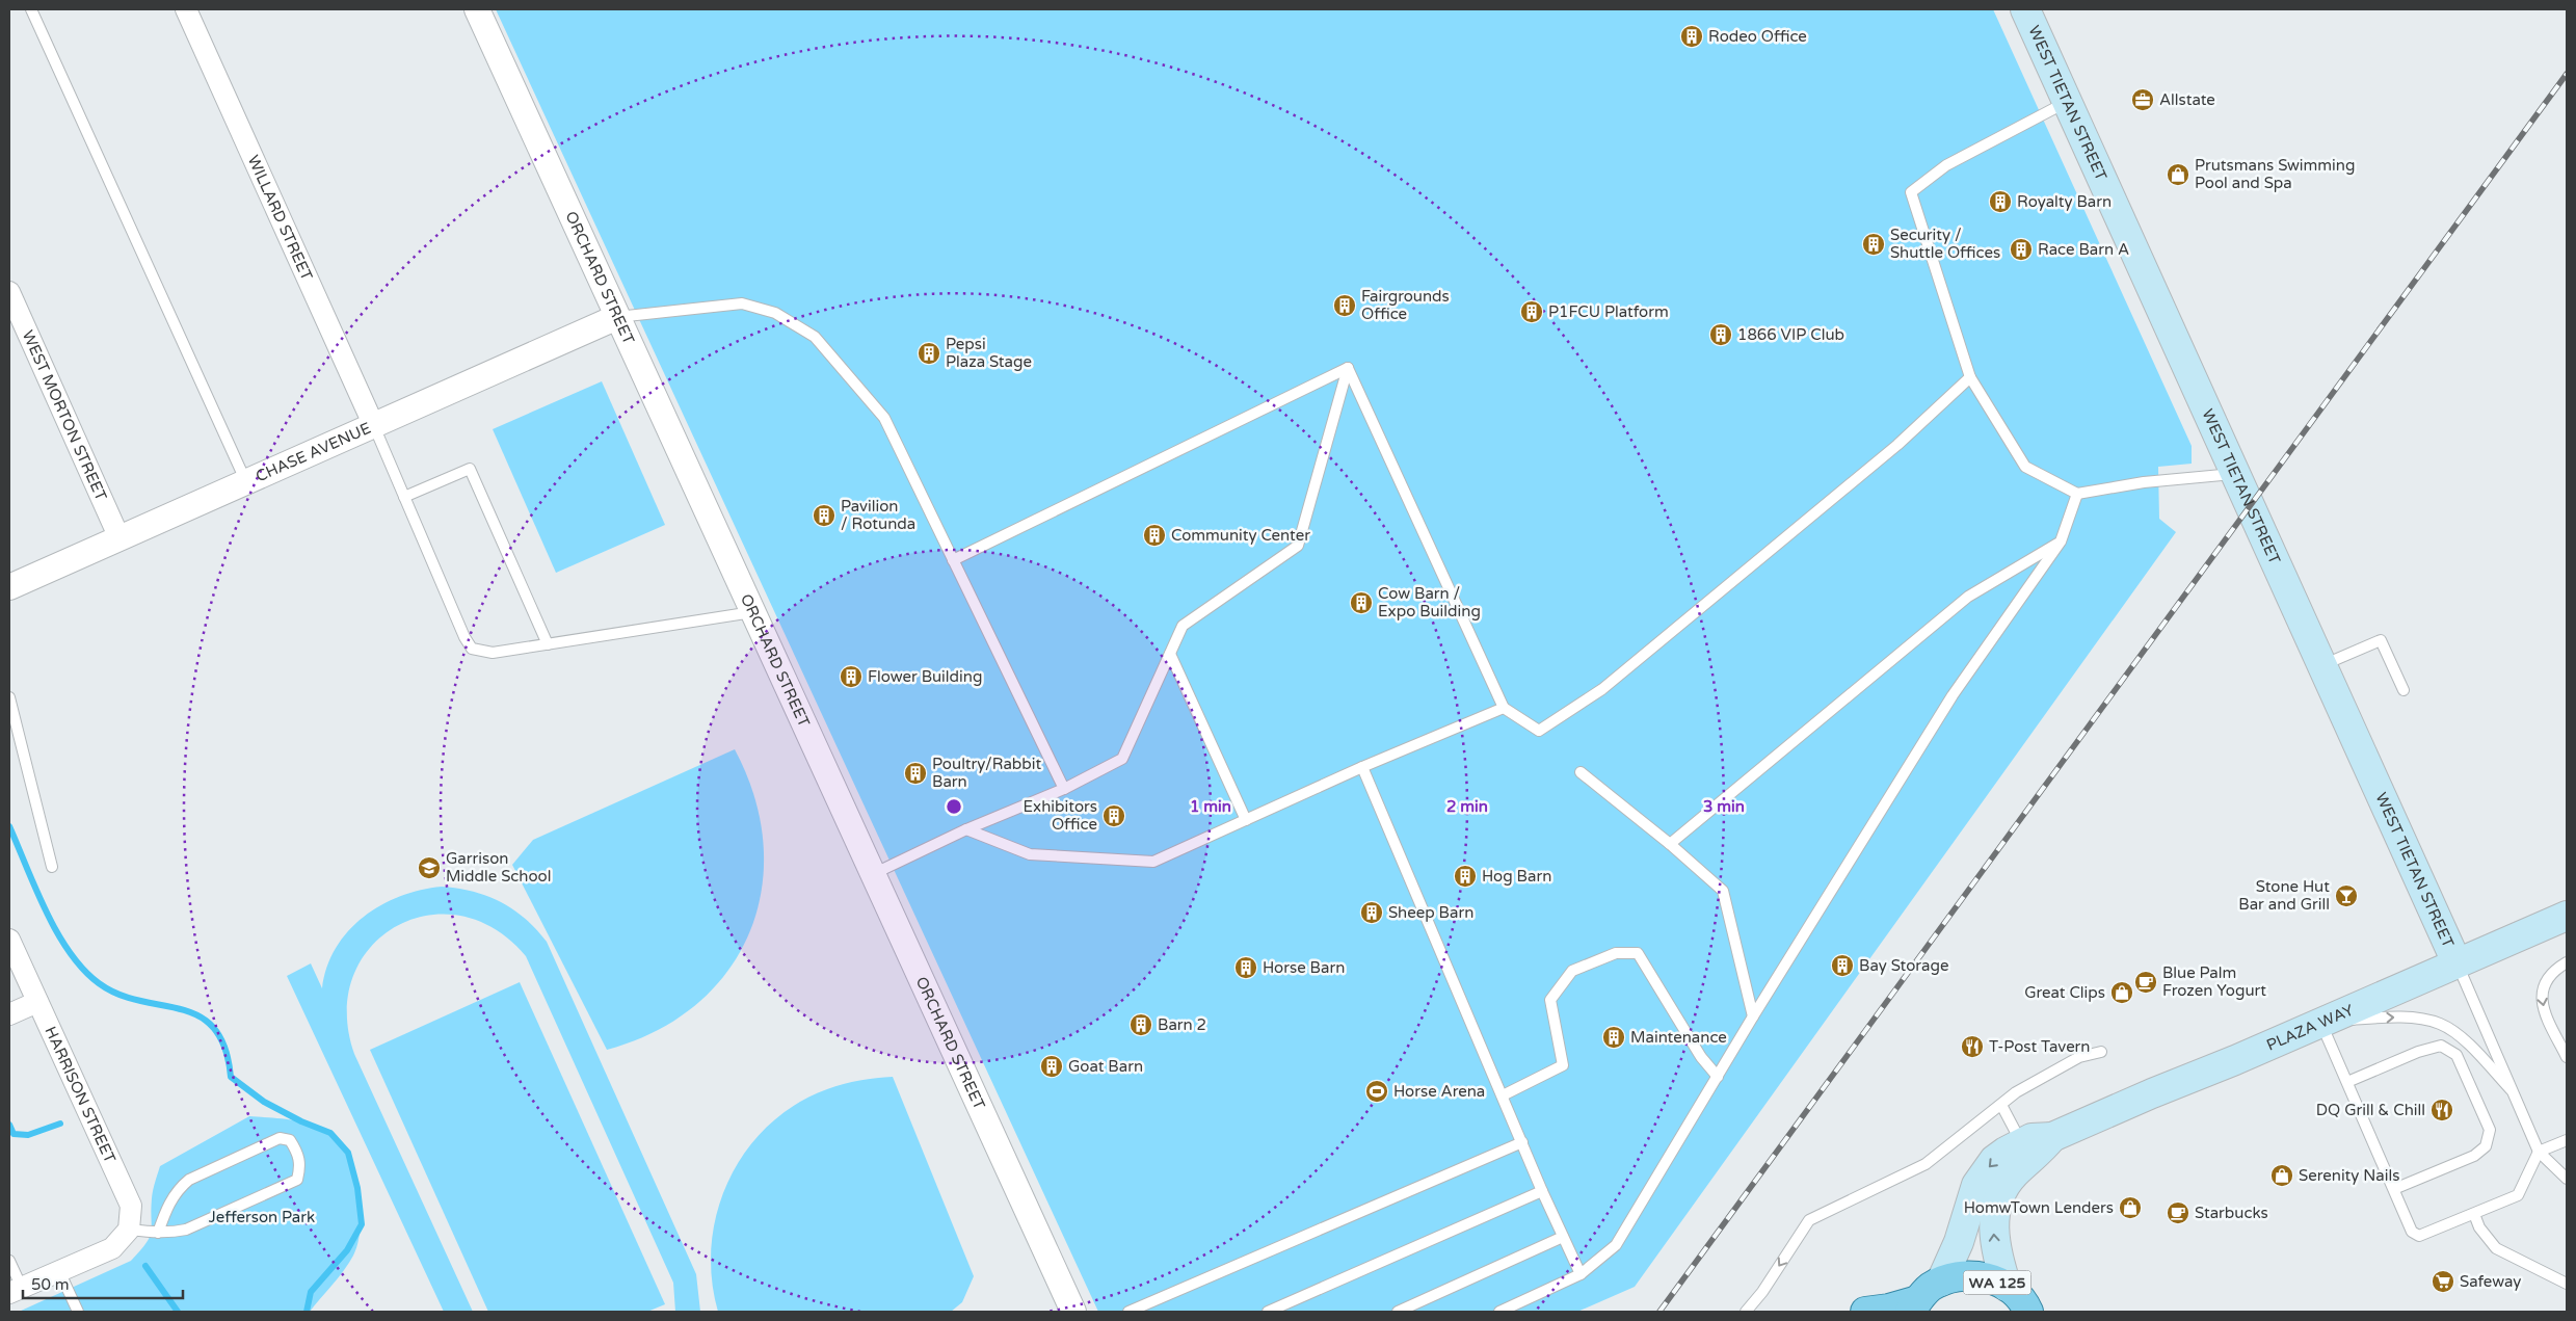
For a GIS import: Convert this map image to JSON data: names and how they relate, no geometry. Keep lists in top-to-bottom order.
{
  "streets": {
    "main road": ["WEST TIETAN STREET", "PLAZA WAY", "WA 125"],
    "street": [
      "WILLARD STREET",
      "ORCHARD STREET",
      "WEST MORTON STREET",
      "CHASE AVENUE",
      "HARRISON STREET"
    ]
  },
  "crossings": [
    ["WEST TIETAN STREET", "PLAZA WAY"],
    ["WILLARD STREET", "CHASE AVENUE"],
    ["ORCHARD STREET", "CHASE AVENUE"],
    ["WEST MORTON STREET", "CHASE AVENUE"],
    ["PLAZA WAY", "WA 125"]
  ],
  "parks": ["Jefferson Park"],
  "places": {
    "building": [
      "Rodeo Office",
      "Royalty Barn",
      "Security / Shuttle Offices",
      "Race Barn A",
      "Fairgrounds Office",
      "P1FCU Platform",
      "1866 VIP Club",
      "Pepsi Plaza Stage",
      "Pavilion / Rotunda",
      "Community Center",
      "Cow Barn / Expo Building",
      "Flower Building",
      "Poultry/Rabbit Barn",
      "Exhibitors Office",
      "Hog Barn",
      "Sheep Barn",
      "Bay Storage",
      "Horse Barn",
      "Barn 2",
      "Maintenance",
      "Goat Barn"
    ],
    "office": ["Allstate"],
    "shop": [
      "Prutsmans Swimming Pool and Spa",
      "Great Clips",
      "Serenity Nails",
      "HomwTown Lenders"
    ],
    "school or university": ["Garrison Middle School"],
    "bar": ["Stone Hut Bar and Grill"],
    "cafe": ["Blue Palm Frozen Yogurt", "Starbucks"],
    "restaurant": ["T-Post Tavern", "DQ Grill & Chill"],
    "sports": ["Horse Arena"],
    "supermarket": ["Safeway"]
  },
  "scale_bar": "50 m",
  "rings": ["1 min", "2 min", "3 min"]
}
